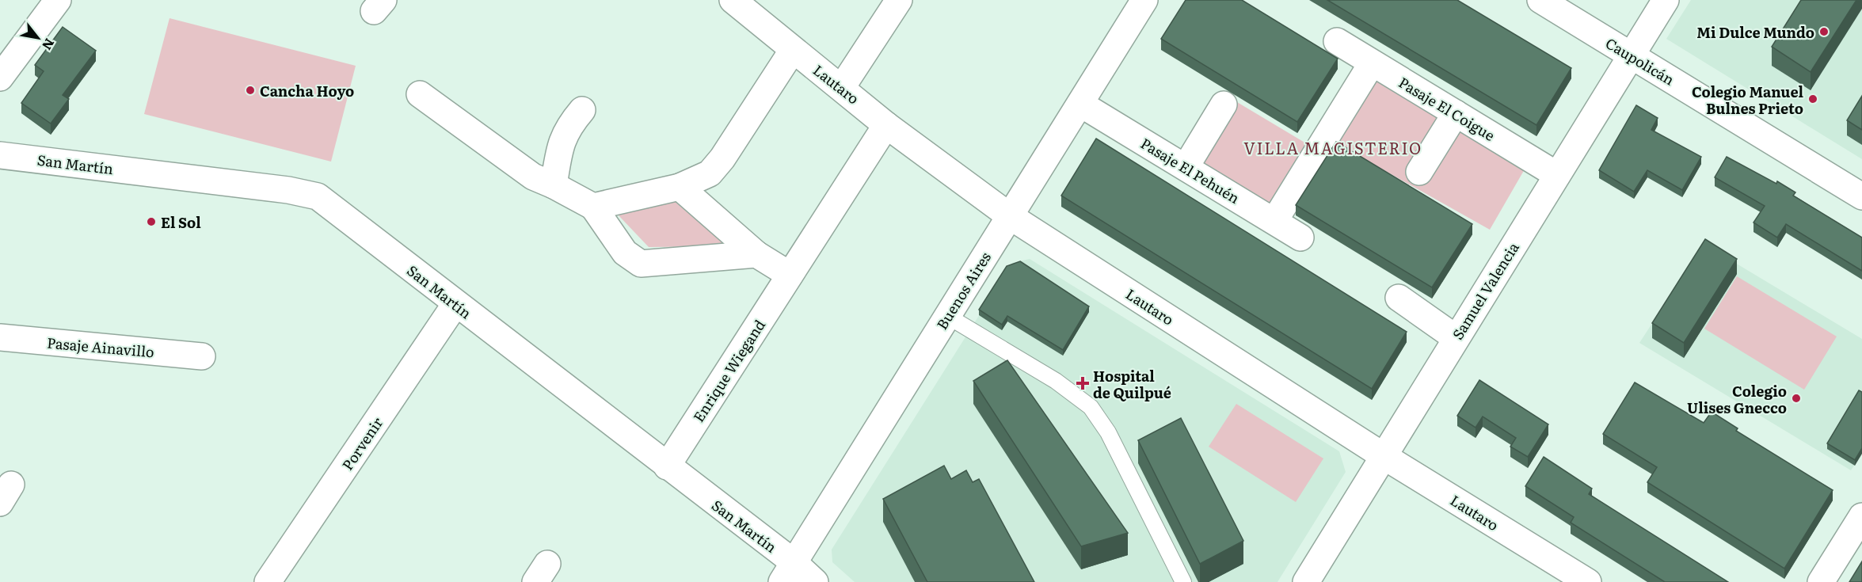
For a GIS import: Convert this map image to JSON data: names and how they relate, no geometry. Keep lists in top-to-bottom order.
{
  "streets": {
    "street": [
      "Caupolicán",
      "Lautaro",
      "Pasaje El Coigue",
      "San Martín",
      "Pasaje El Pehuén",
      "Buenos Aires",
      "Samuel Valencia",
      "Pasaje Ainavillo",
      "Enrique Wiegand",
      "Porvenir"
    ]
  },
  "crossings": [
    ["Caupolicán", "Samuel Valencia"],
    ["Lautaro", "Buenos Aires"],
    ["Lautaro", "Samuel Valencia"],
    ["Lautaro", "Enrique Wiegand"],
    ["Pasaje El Coigue", "Samuel Valencia"],
    ["San Martín", "Buenos Aires"],
    ["San Martín", "Enrique Wiegand"],
    ["San Martín", "Porvenir"],
    ["Pasaje El Pehuén", "Buenos Aires"]
  ],
  "districts": ["VILLA MAGISTERIO"],
  "places": {
    "other": [
      "Mi Dulce Mundo",
      "Cancha Hoyo",
      "Colegio Manuel Bulnes Prieto",
      "El Sol",
      "Colegio Ulises Gnecco"
    ],
    "health": ["Hospital de Quilpué"]
  },
  "north": "bottom right"
}
